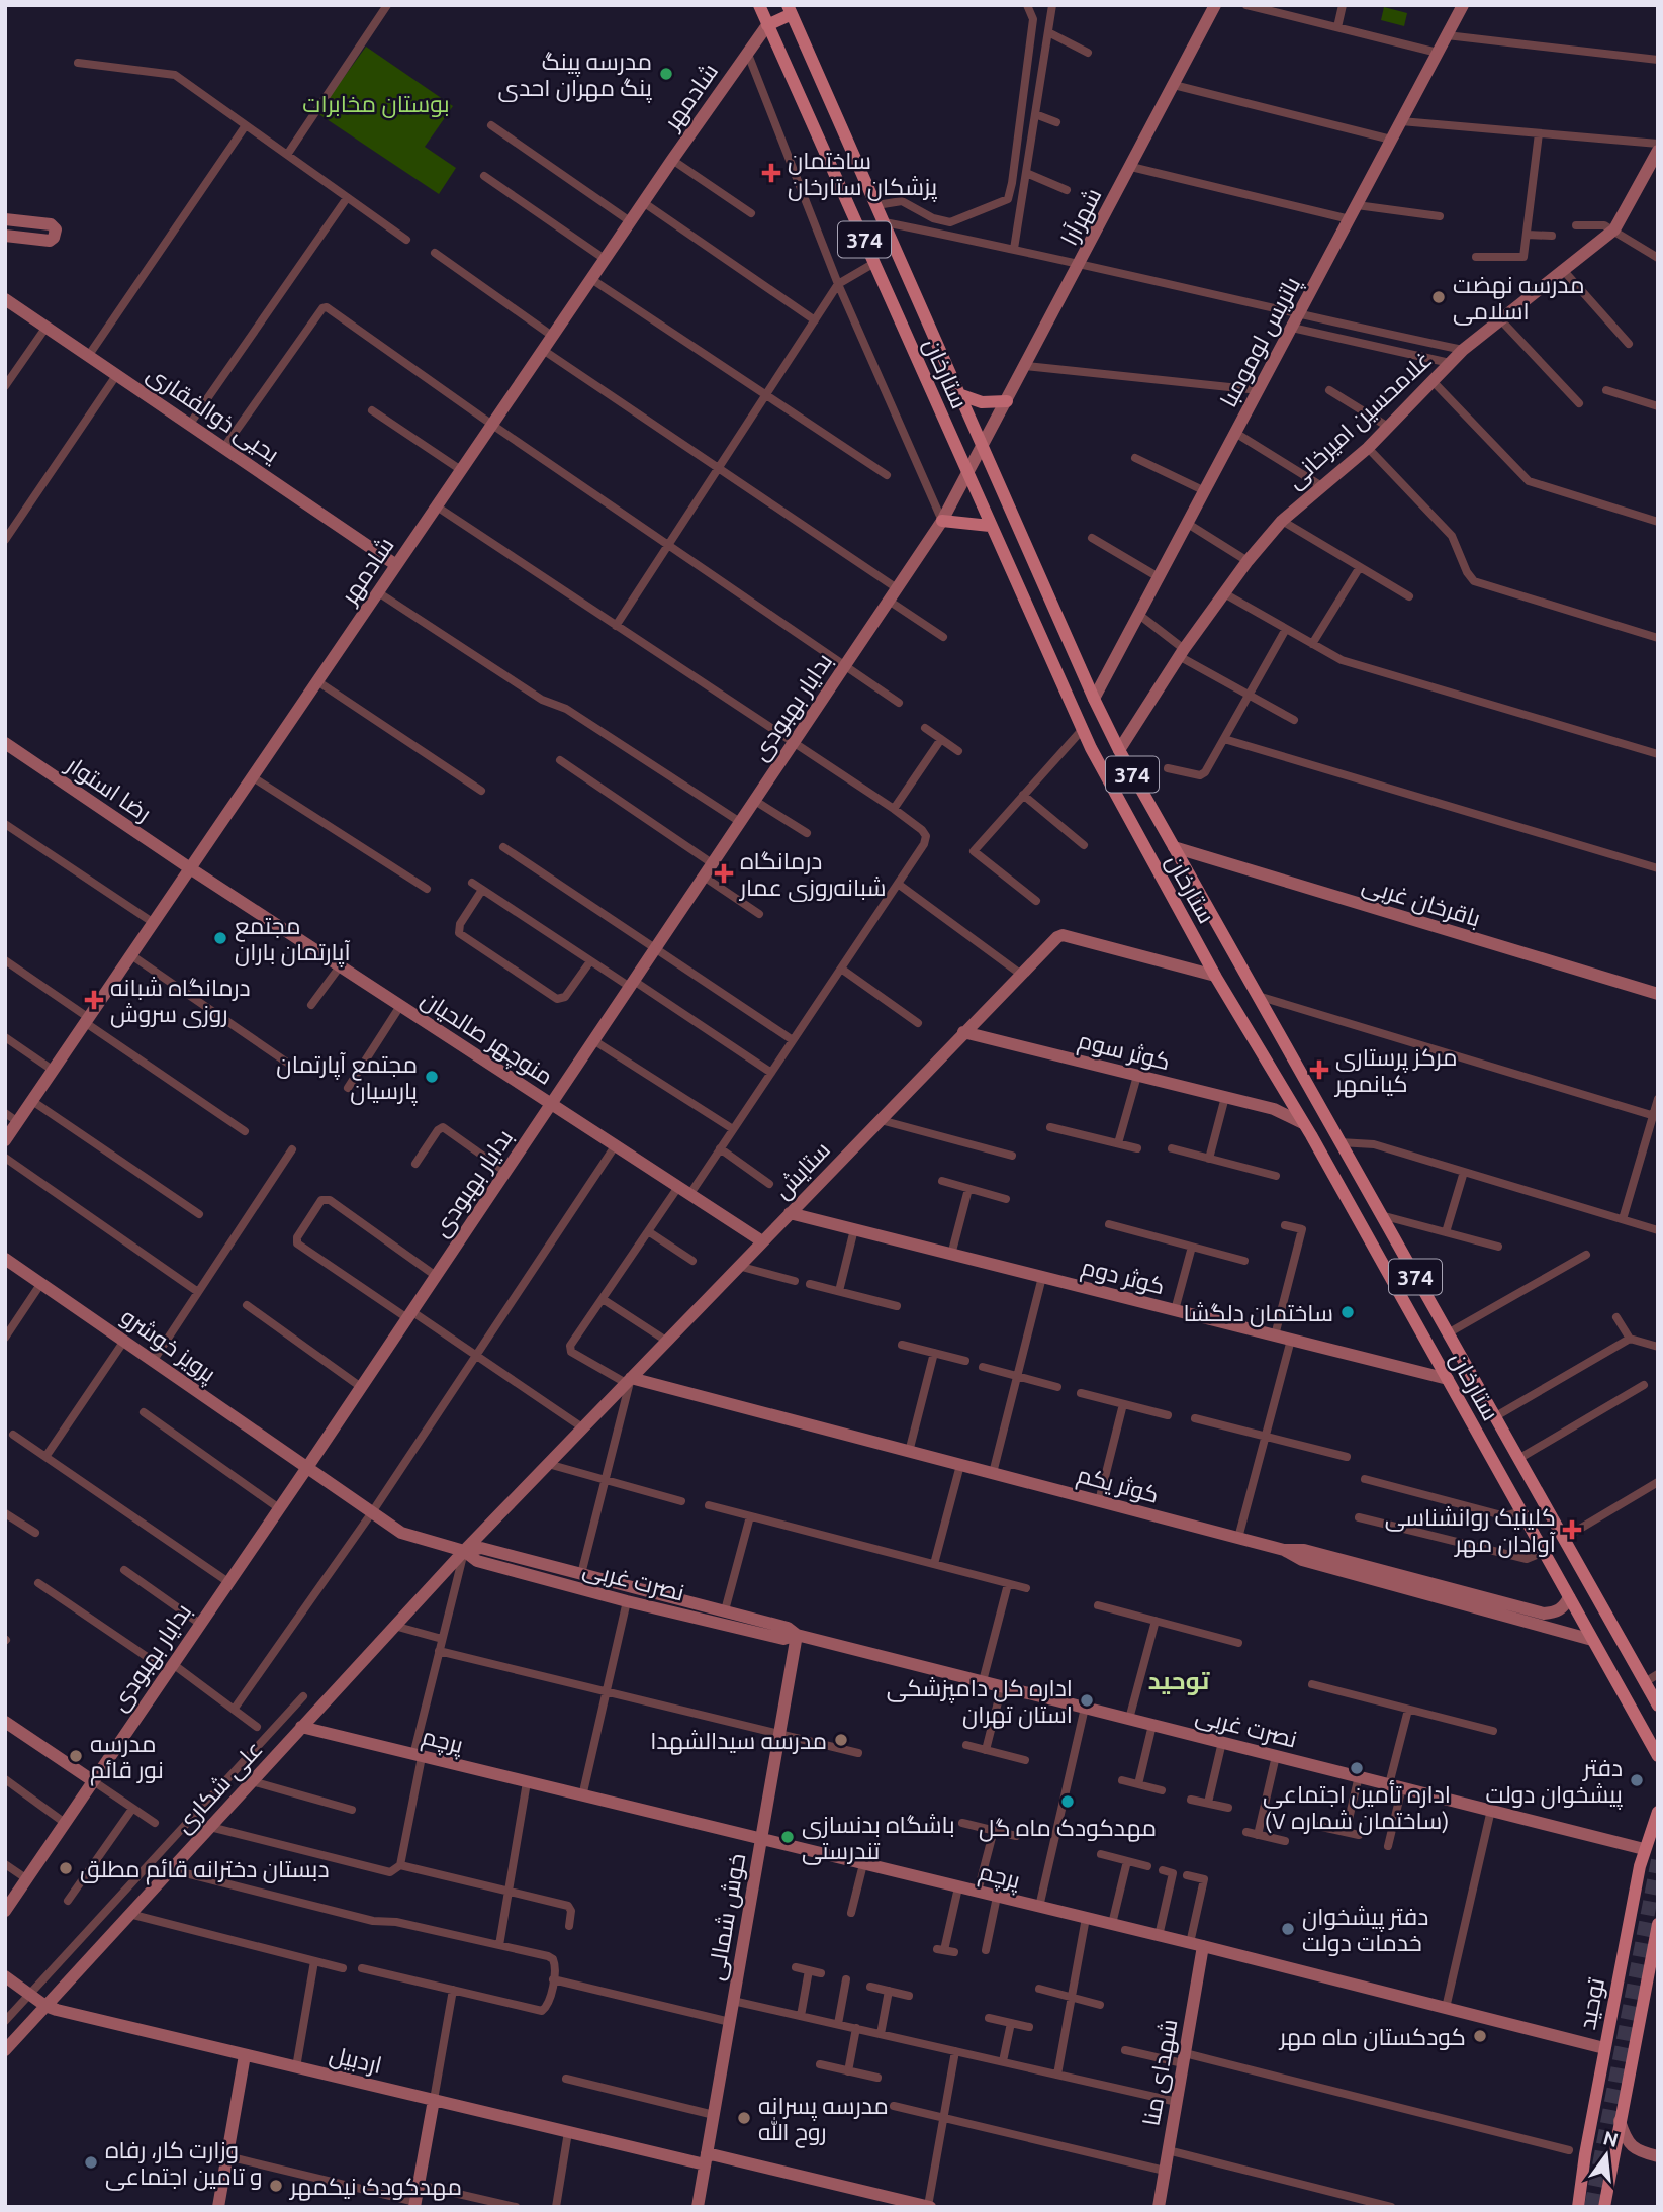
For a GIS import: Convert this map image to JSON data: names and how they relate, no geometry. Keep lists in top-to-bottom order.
{
  "streets": {
    "main road": ["374", "ستارخان", "توحید"],
    "street": [
      "شادمهر",
      "شهرآرا",
      "پاتریس لومومبا",
      "یحیی ذوالفقاری",
      "غلامحسین امیرخانی",
      "بدایار بهبودی",
      "رضا استوار",
      "باقرخان غربی",
      "منوچهر صالحیان",
      "کوثر سوم",
      "ستایش",
      "کوثر دوم",
      "پرویز خوشرو",
      "کوثر یکم",
      "نصرت غربی",
      "پرچم",
      "علی شکاری",
      "خوش شمالی",
      "اردبیل",
      "شهدای منا"
    ]
  },
  "crossings": [
    ["شادمهر", "ستارخان"],
    ["شادمهر", "یحیی ذوالفقاری"],
    ["شادمهر", "رضا استوار"],
    ["شادمهر", "منوچهر صالحیان"],
    ["شهرآرا", "ستارخان"],
    ["شهرآرا", "بدایار بهبودی"],
    ["پاتریس لومومبا", "ستارخان"],
    ["ستارخان", "غلامحسین امیرخانی"],
    ["ستارخان", "بدایار بهبودی"],
    ["ستارخان", "باقرخان غربی"],
    ["ستارخان", "کوثر سوم"],
    ["ستارخان", "ستایش"],
    ["ستارخان", "کوثر دوم"],
    ["ستارخان", "کوثر یکم"],
    ["بدایار بهبودی", "منوچهر صالحیان"],
    ["بدایار بهبودی", "پرویز خوشرو"],
    ["بدایار بهبودی", "نصرت غربی"],
    ["رضا استوار", "منوچهر صالحیان"],
    ["منوچهر صالحیان", "ستایش"],
    ["کوثر سوم", "ستایش"],
    ["ستایش", "کوثر دوم"],
    ["ستایش", "کوثر یکم"],
    ["ستایش", "نصرت غربی"],
    ["ستایش", "علی شکاری"],
    ["پرویز خوشرو", "نصرت غربی"],
    ["نصرت غربی", "علی شکاری"],
    ["نصرت غربی", "خوش شمالی"],
    ["نصرت غربی", "توحید"],
    ["پرچم", "علی شکاری"],
    ["پرچم", "خوش شمالی"],
    ["پرچم", "توحید"],
    ["پرچم", "شهدای منا"],
    ["علی شکاری", "اردبیل"],
    ["خوش شمالی", "اردبیل"]
  ],
  "districts": ["توحید"],
  "parks": ["بوستان مخابرات"],
  "places": {
    "other": [
      "مدرسه پینگ پنگ مهران احدی",
      "مدرسه نهضت اسلامی",
      "مجتمع آپارتمان باران",
      "مجتمع آپارتمان پارسیان",
      "ساختمان دلگشا",
      "اداره کل دامپزشکی استان تهران",
      "مدرسه سیدالشهدا",
      "مدرسه نور قائم",
      "اداره تأمین اجتماعی (ساختمان شماره ۷)",
      "دفتر پیشخوان دولت",
      "مهدکودک ماه گل",
      "باشگاه بدنسازی تندرستی",
      "دبستان دخترانه قائم مطلق",
      "دفتر پیشخوان خدمات دولت",
      "کودکستان ماه مهر",
      "مدرسه پسرانه روح الله",
      "وزارت کار، رفاه و تامین اجتماعی",
      "مهدکودک نیکمهر"
    ],
    "health": [
      "ساختمان پزشکان ستارخان",
      "درمانگاه شبانه‌روزی عمار",
      "درمانگاه شبانه روزی سروش",
      "مرکز پرستاری کیانمهر",
      "کلینیک روانشناسی آوادان مهر"
    ]
  },
  "north": "top"
}
